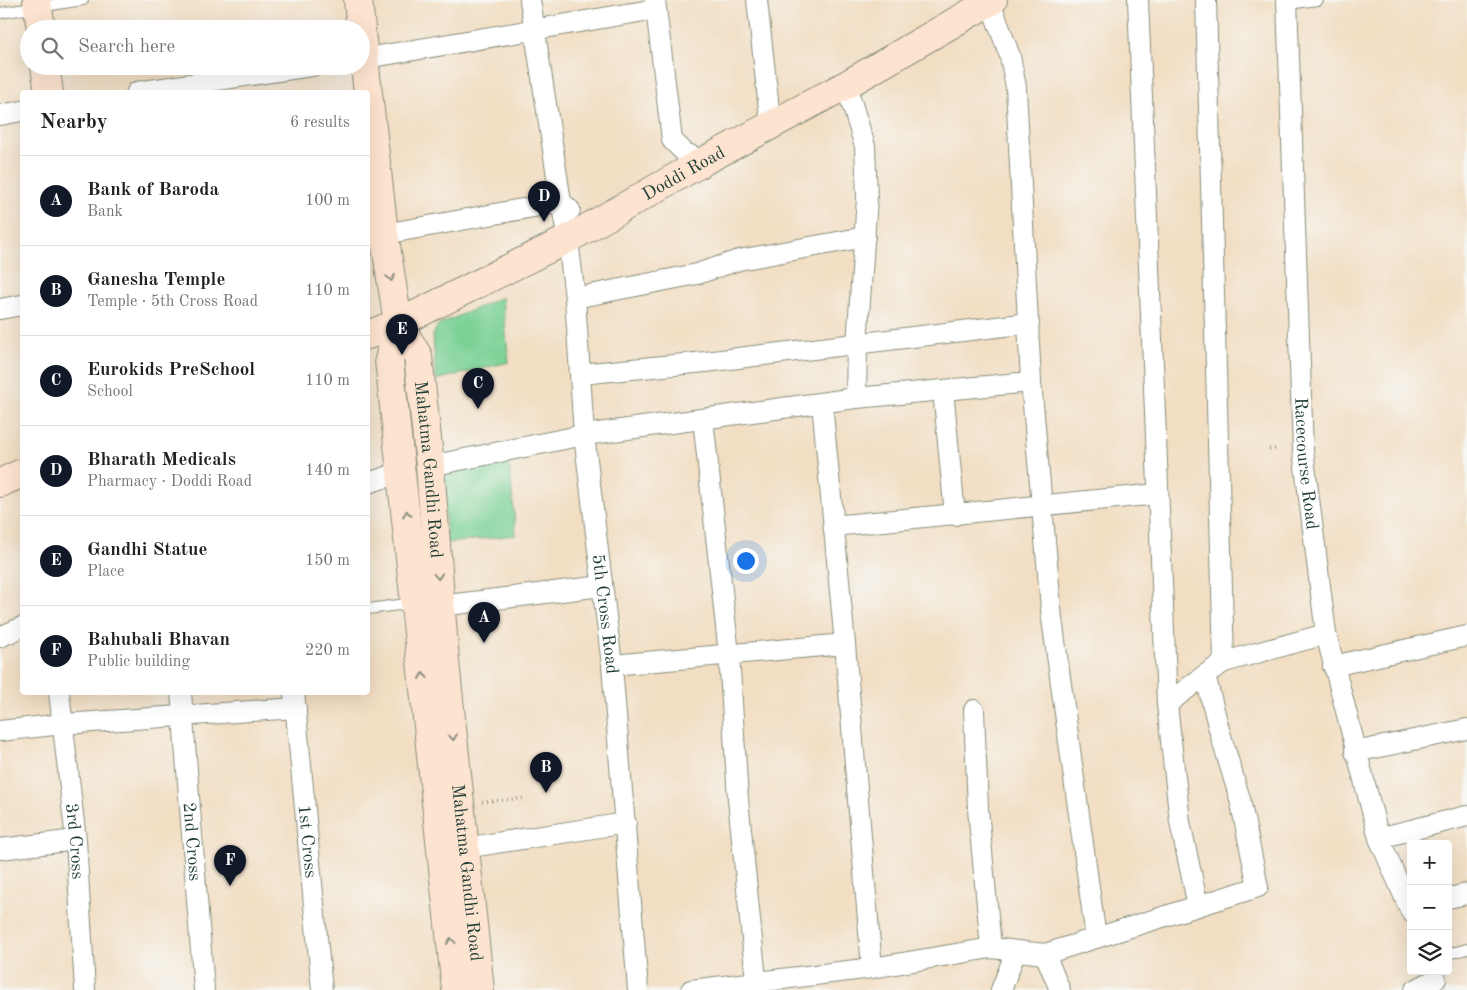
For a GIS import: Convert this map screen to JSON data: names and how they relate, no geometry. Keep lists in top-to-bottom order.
{
  "streets": {
    "street": [
      "Doddi Road",
      "Racecourse Road",
      "Mahatma Gandhi Road",
      "5th Cross Road",
      "3rd Cross",
      "2nd Cross",
      "1st Cross"
    ]
  },
  "crossings": [
    ["Doddi Road", "Mahatma Gandhi Road"],
    ["Doddi Road", "5th Cross Road"]
  ],
  "page": {
    "search": "Search here",
    "heading": ["Nearby", "6 results"],
    "list": [
      {
        "mark": "A",
        "name": "Bank of Baroda",
        "note": "Bank",
        "value": "100 m"
      },
      {
        "mark": "B",
        "name": "Ganesha Temple",
        "note": "Temple · 5th Cross Road",
        "value": "110 m"
      },
      {
        "mark": "C",
        "name": "Eurokids PreSchool",
        "note": "School",
        "value": "110 m"
      },
      {
        "mark": "D",
        "name": "Bharath Medicals",
        "note": "Pharmacy · Doddi Road",
        "value": "140 m"
      },
      {
        "mark": "E",
        "name": "Gandhi Statue",
        "note": "Place",
        "value": "150 m"
      },
      {
        "mark": "F",
        "name": "Bahubali Bhavan",
        "note": "Public building",
        "value": "220 m"
      }
    ],
    "pins": [
      "D",
      "E",
      "C",
      "A",
      "B",
      "F"
    ],
    "map_buttons": ["+", "−"]
  }
}
